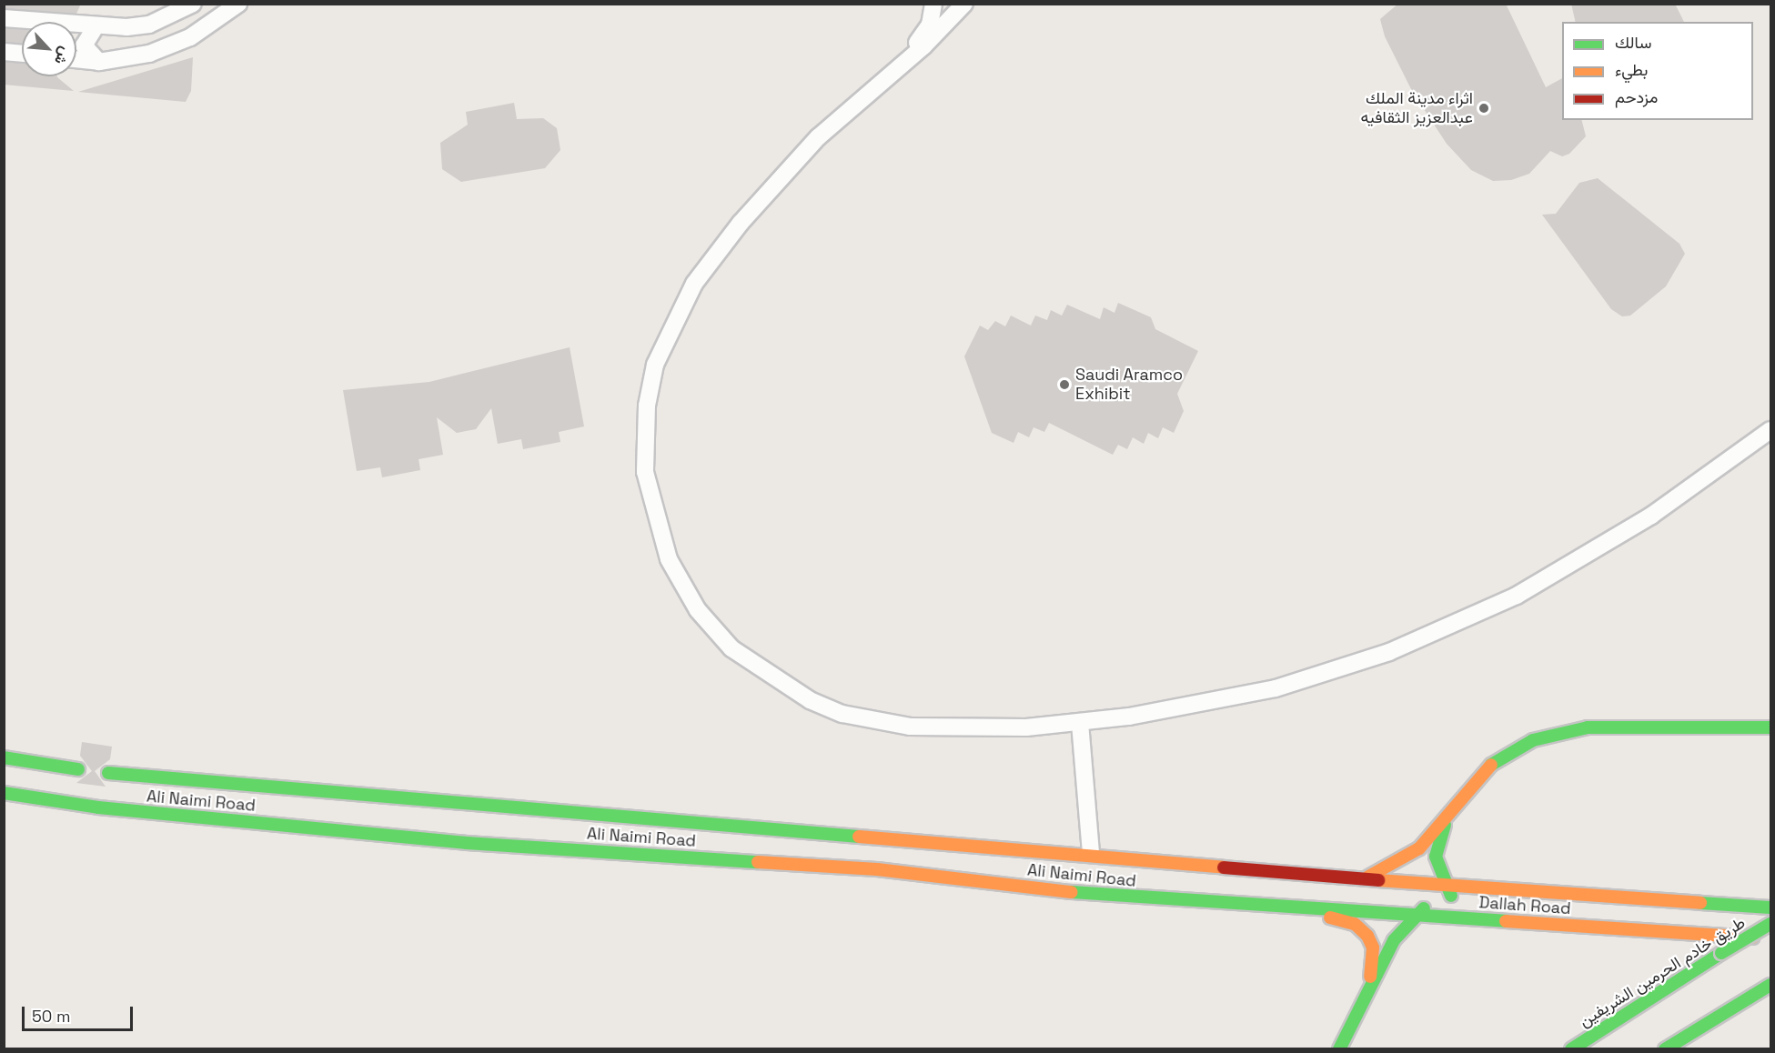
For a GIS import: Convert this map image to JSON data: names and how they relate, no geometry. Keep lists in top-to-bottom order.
{
  "streets": {
    "main road": ["Ali Naimi Road", "Dallah Road", "طريق خادم الحرمين الشريفين"]
  },
  "crossings": [
    ["Ali Naimi Road", "Dallah Road"]
  ],
  "places": ["اثراء مدينة الملك عبدالعزيز الثقافيه", "Saudi Aramco Exhibit"],
  "legend": ["سالك", "بطيء", "مزدحم"],
  "scale_bar": "50 m",
  "north": "bottom right"
}
